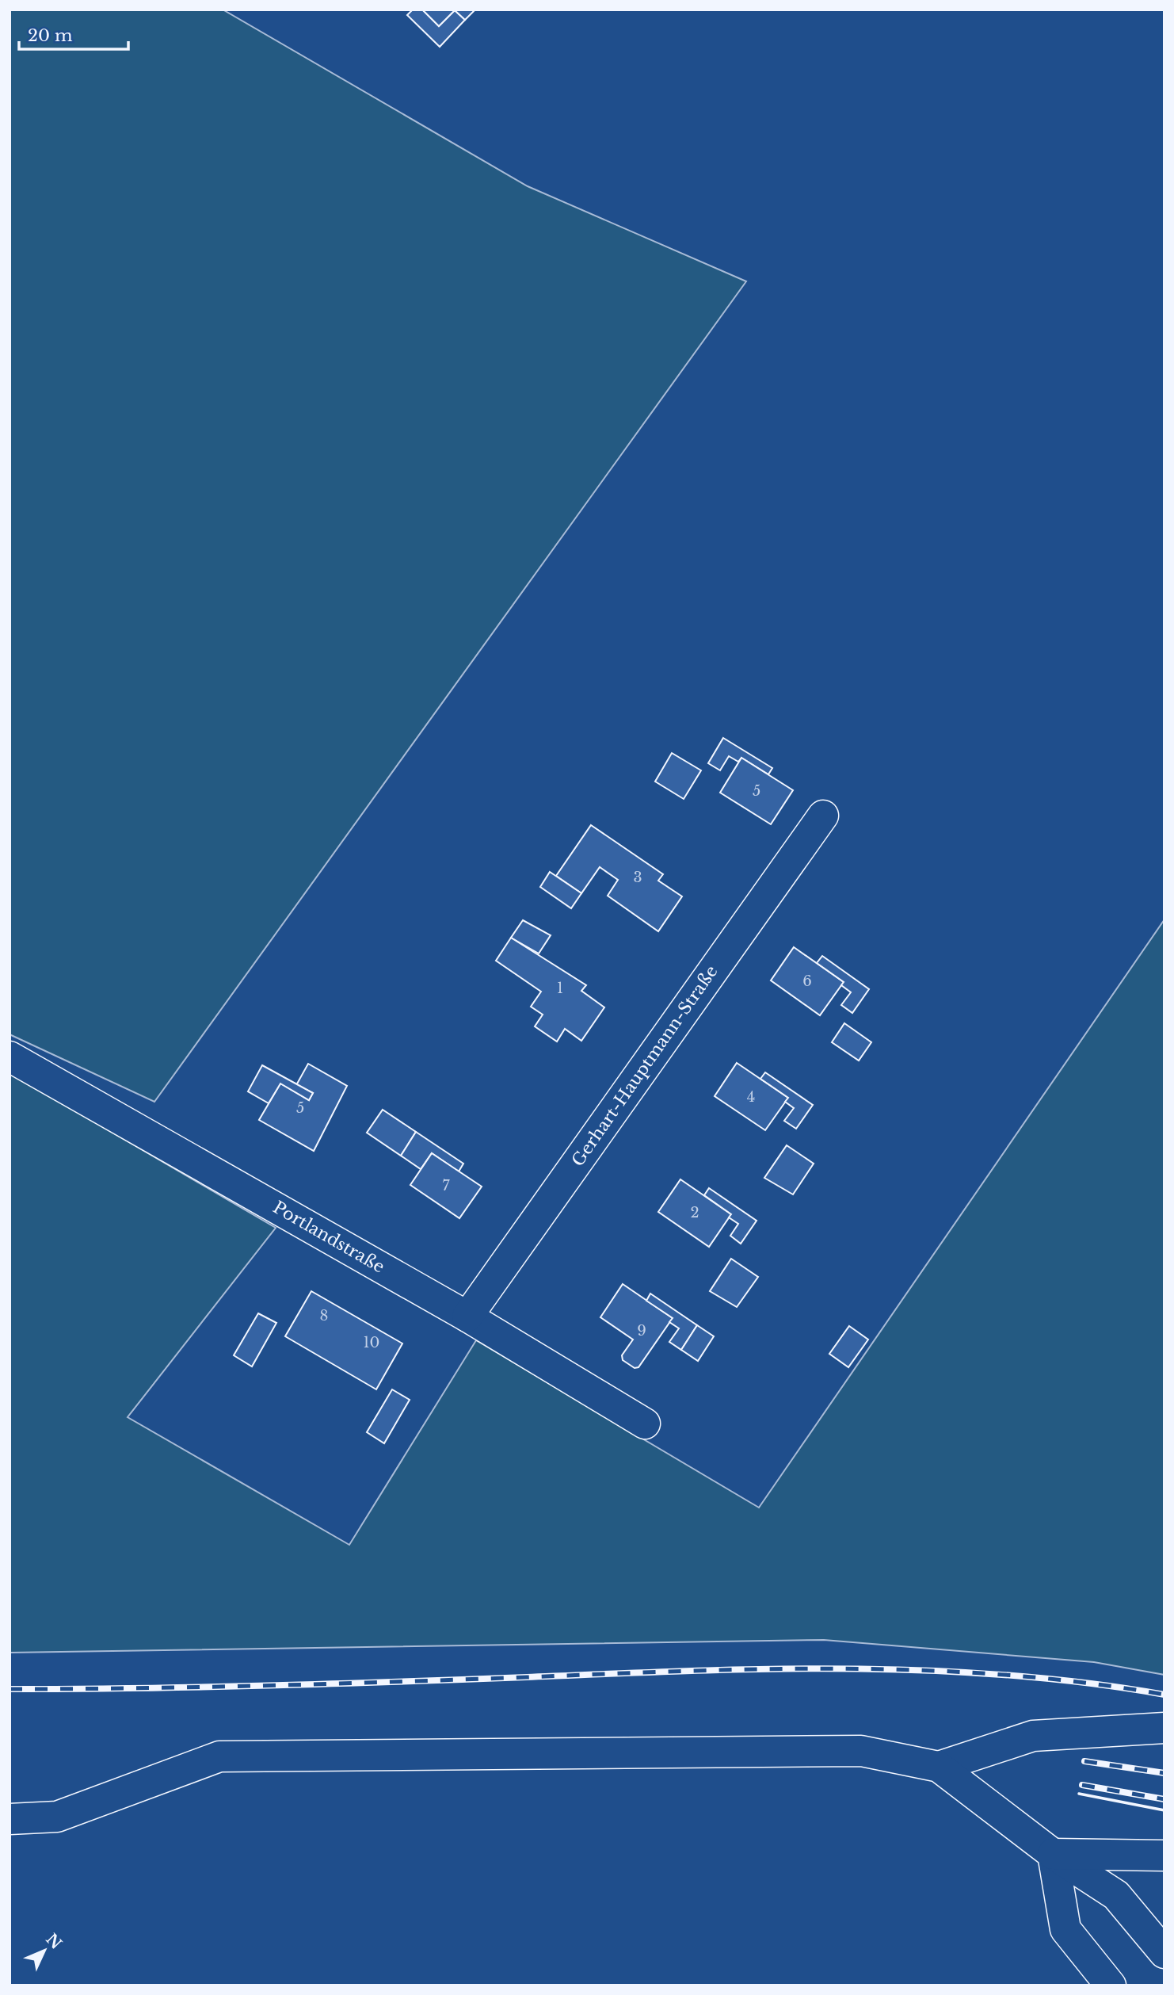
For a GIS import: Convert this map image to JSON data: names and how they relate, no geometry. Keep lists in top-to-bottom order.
{
  "streets": {
    "street": ["Gerhart-Hauptmann-Straße", "Portlandstraße"]
  },
  "crossings": [
    ["Gerhart-Hauptmann-Straße", "Portlandstraße"]
  ],
  "house_numbers": [
    "5",
    "3",
    "6",
    "1",
    "4",
    "5",
    "7",
    "2",
    "8",
    "9",
    "10"
  ],
  "scale_bar": "20 m",
  "north": "top right"
}
